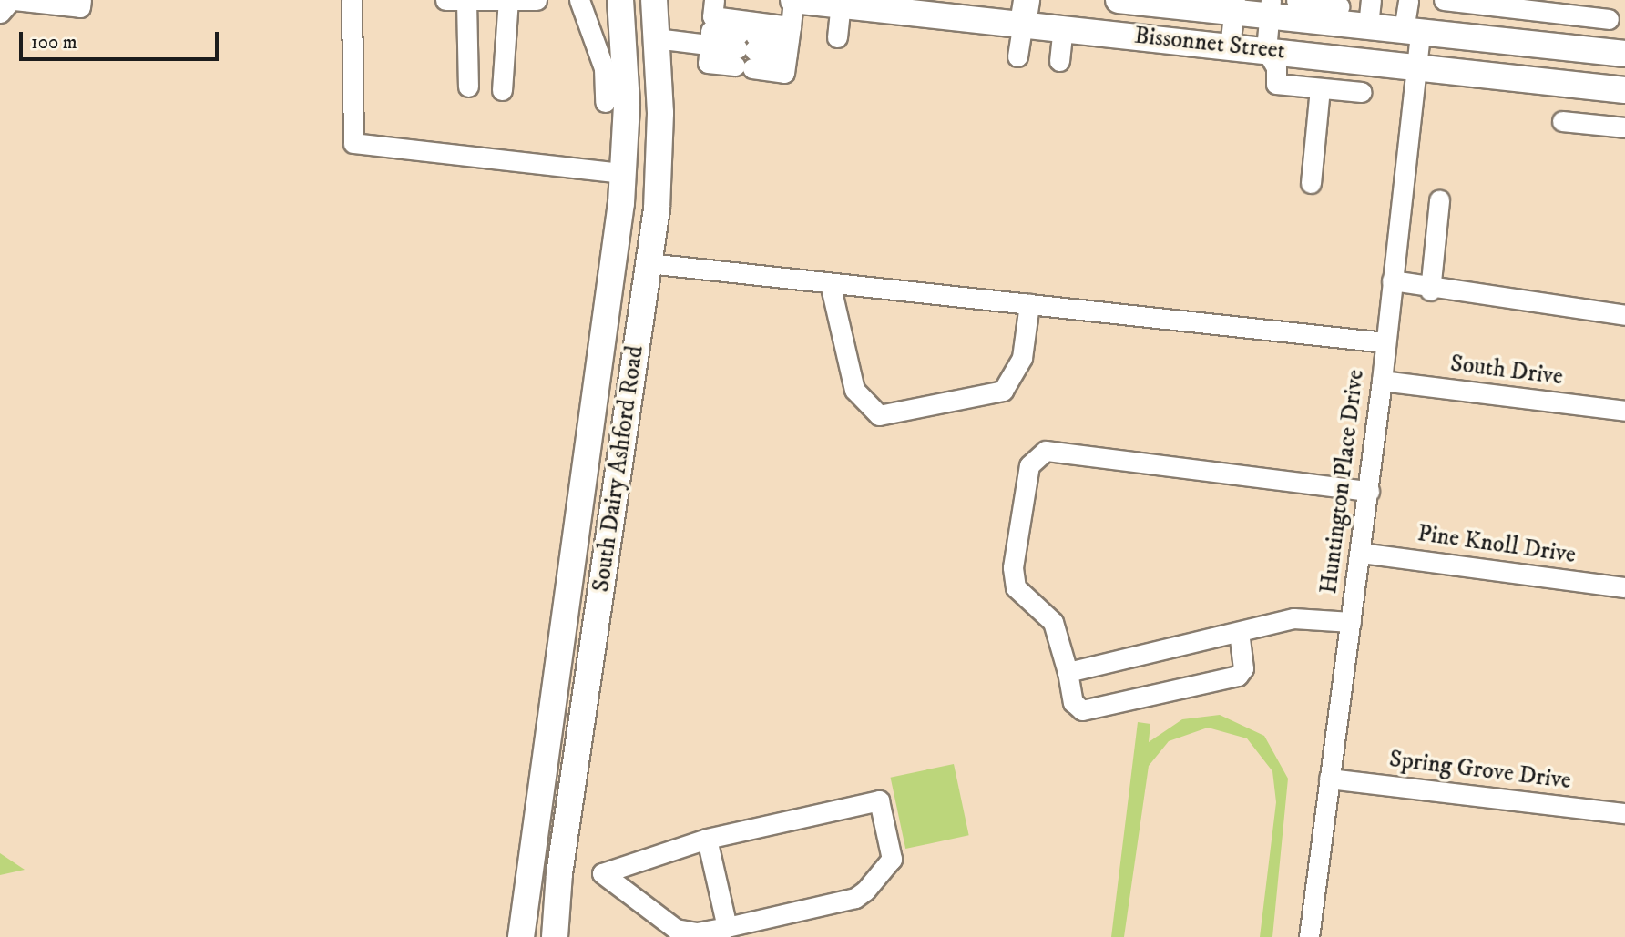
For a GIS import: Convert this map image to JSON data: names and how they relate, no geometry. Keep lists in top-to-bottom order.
{
  "streets": {
    "main road": ["Bissonnet Street", "South Dairy Ashford Road"],
    "street": [
      "South Drive",
      "Huntington Place Drive",
      "Pine Knoll Drive",
      "Spring Grove Drive"
    ]
  },
  "crossings": [
    ["Bissonnet Street", "Huntington Place Drive"],
    ["South Drive", "Huntington Place Drive"],
    ["Huntington Place Drive", "Pine Knoll Drive"],
    ["Huntington Place Drive", "Spring Grove Drive"]
  ],
  "scale_bar": "100 m"
}
